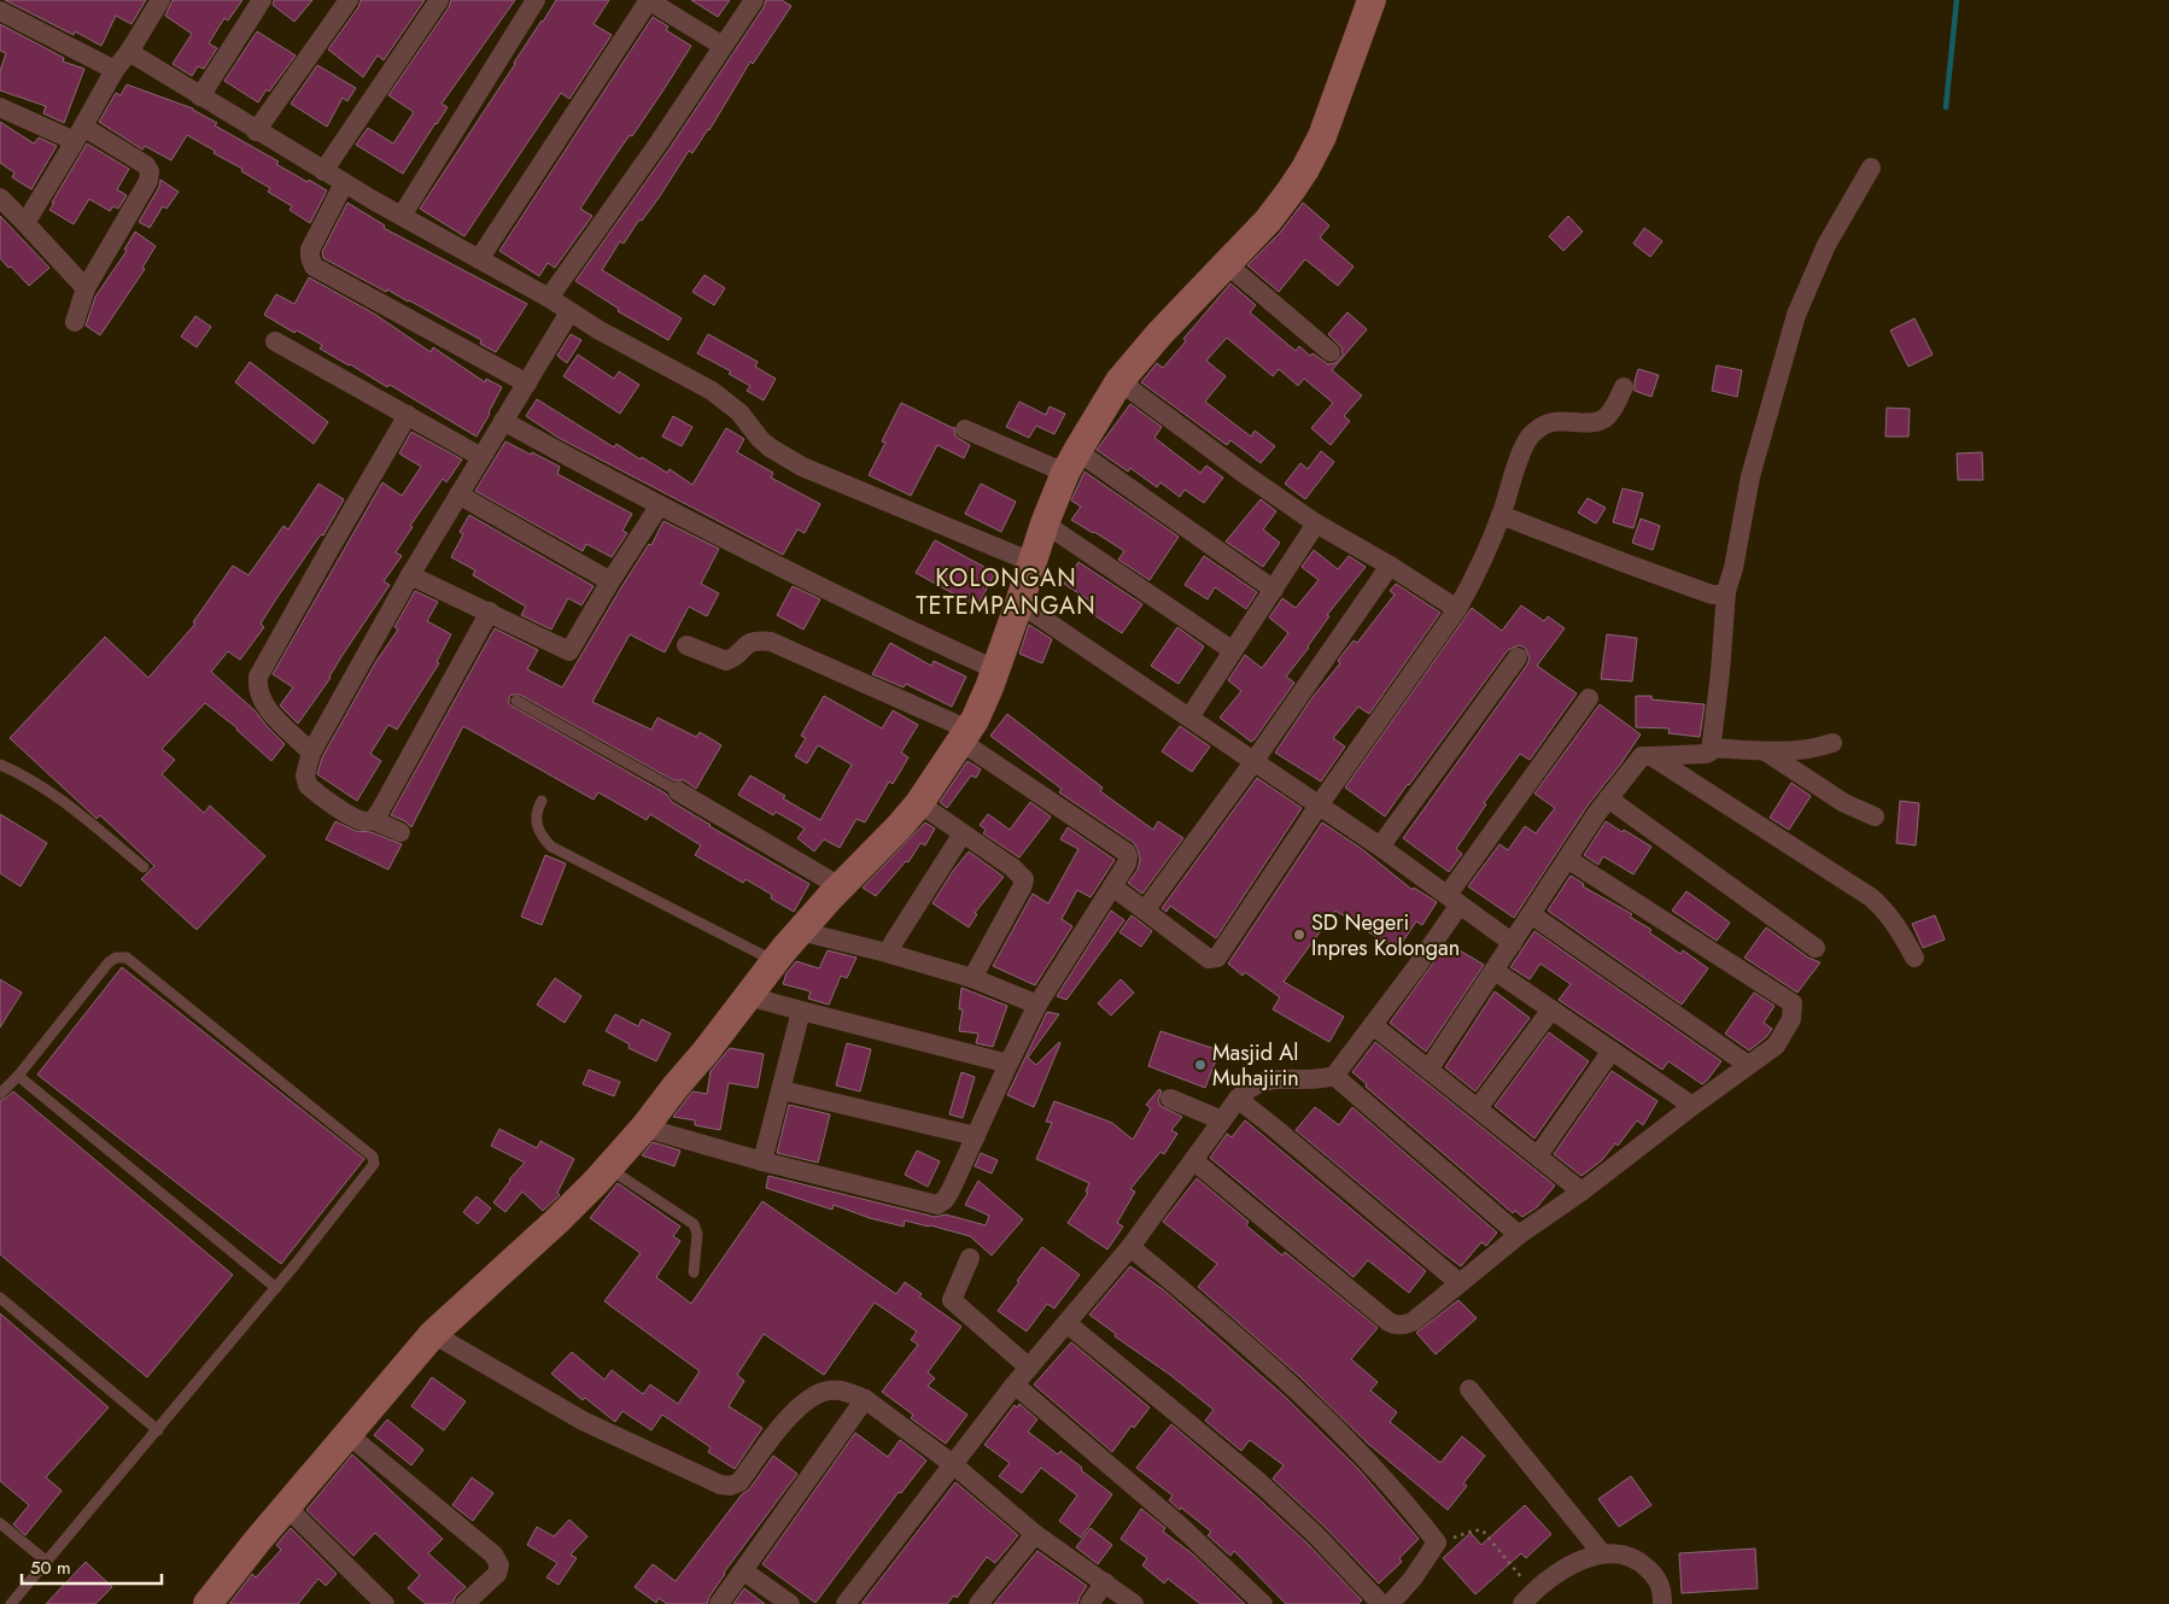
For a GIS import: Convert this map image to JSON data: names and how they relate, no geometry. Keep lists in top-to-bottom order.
{
  "districts": ["KOLONGAN TETEMPANGAN"],
  "places": ["SD Negeri Inpres Kolongan", "Masjid Al Muhajirin"],
  "scale_bar": "50 m"
}
